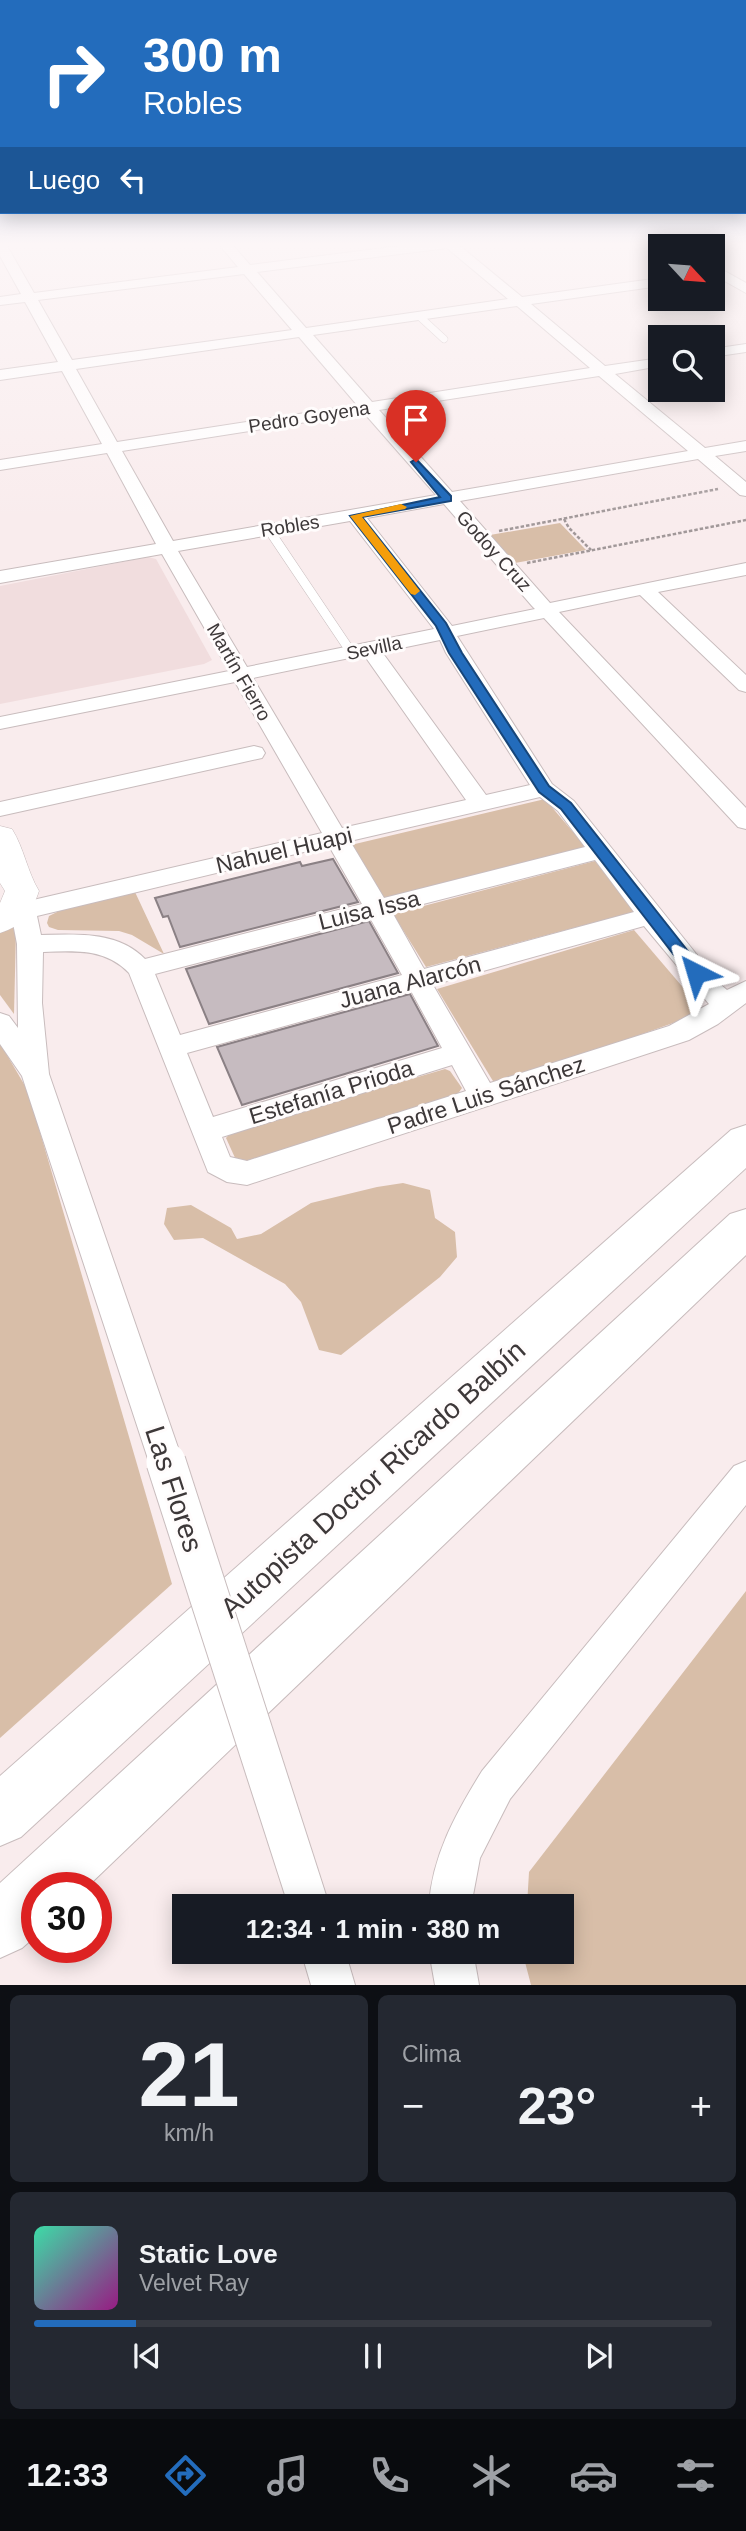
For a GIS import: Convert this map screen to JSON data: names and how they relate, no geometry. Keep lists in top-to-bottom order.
{
  "streets": {
    "highway": ["Autopista Doctor Ricardo Balbín"],
    "street": [
      "Pedro Goyena",
      "Robles",
      "Godoy Cruz",
      "Sevilla",
      "Martín Fierro",
      "Nahuel Huapi",
      "Luisa Issa",
      "Juana Alarcón",
      "Estefanía Prioda",
      "Padre Luis Sánchez",
      "Las Flores"
    ]
  },
  "crossings": [
    ["Pedro Goyena", "Godoy Cruz"],
    ["Pedro Goyena", "Martín Fierro"],
    ["Robles", "Godoy Cruz"],
    ["Robles", "Martín Fierro"],
    ["Godoy Cruz", "Sevilla"],
    ["Sevilla", "Martín Fierro"],
    ["Martín Fierro", "Nahuel Huapi"],
    ["Martín Fierro", "Luisa Issa"],
    ["Martín Fierro", "Juana Alarcón"],
    ["Martín Fierro", "Estefanía Prioda"],
    ["Martín Fierro", "Padre Luis Sánchez"],
    ["Nahuel Huapi", "Las Flores"]
  ],
  "north": "bottom right",
  "page": {
    "turn": ["300 m", "Robles"],
    "then": "Luego",
    "limit": "30",
    "trip": "12:34 · 1 min · 380 m",
    "tile": [
      ["21", "km/h"],
      "Clima"
    ],
    "heat": ["−", "23°", "+"],
    "song": ["Static Love", "Velvet Ray"],
    "tabs": "12:33"
  }
}
